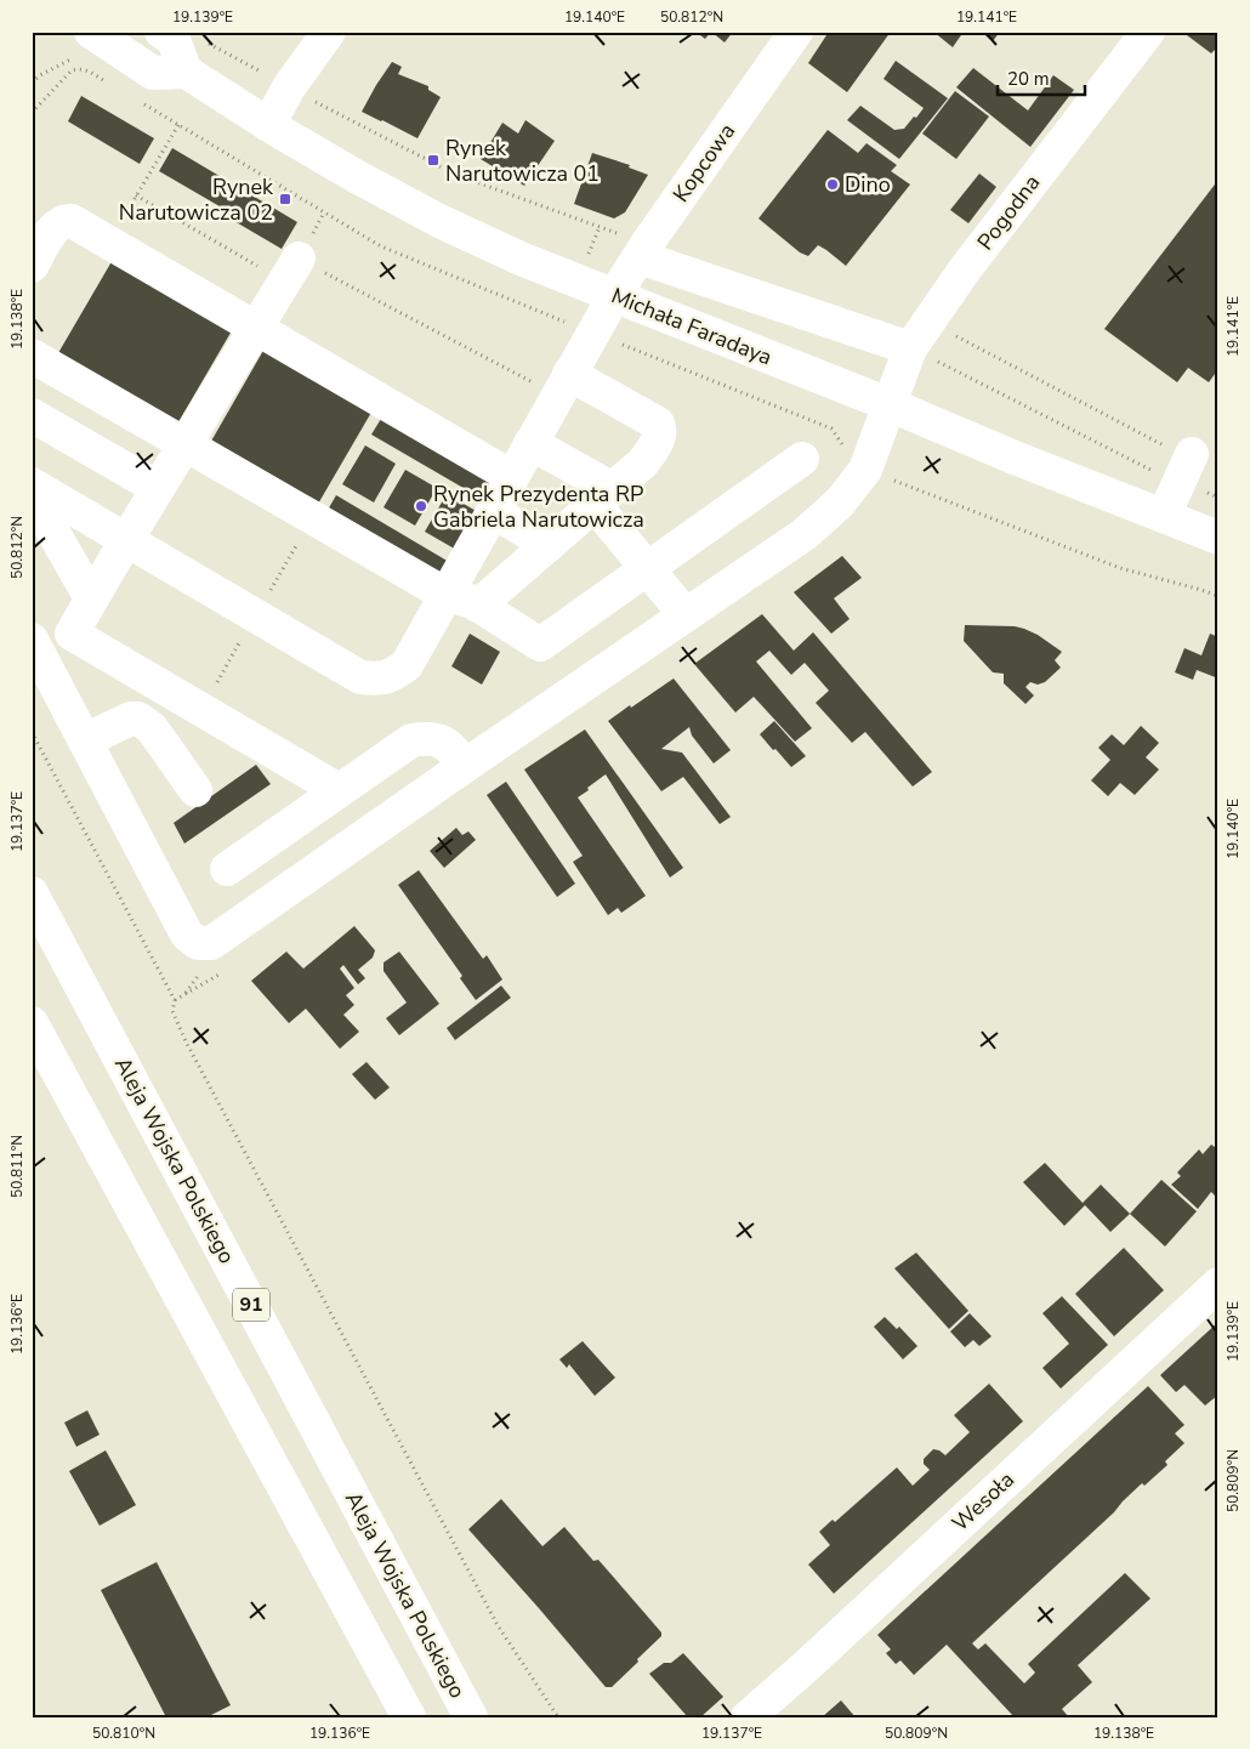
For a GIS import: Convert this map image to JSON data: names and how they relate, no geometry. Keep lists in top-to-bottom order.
{
  "streets": {
    "street": [
      "Kopcowa",
      "Pogodna",
      "Michała Faradaya",
      "Aleja Wojska Polskiego",
      "91",
      "Wesoła"
    ]
  },
  "crossings": [
    ["Kopcowa", "Michała Faradaya"],
    ["Pogodna", "Michała Faradaya"]
  ],
  "places": {
    "transit": ["Rynek Narutowicza 01", "Rynek Narutowicza 02"],
    "other": ["Dino", "Rynek Prezydenta RP Gabriela Narutowicza"]
  },
  "scale_bar": "20 m",
  "coordinates": [
    "19.139°E",
    "19.140°E",
    "50.812°N",
    "19.141°E",
    "19.138°E",
    "19.137°E",
    "50.811°N",
    "19.136°E",
    "50.809°N",
    "50.810°N"
  ]
}
